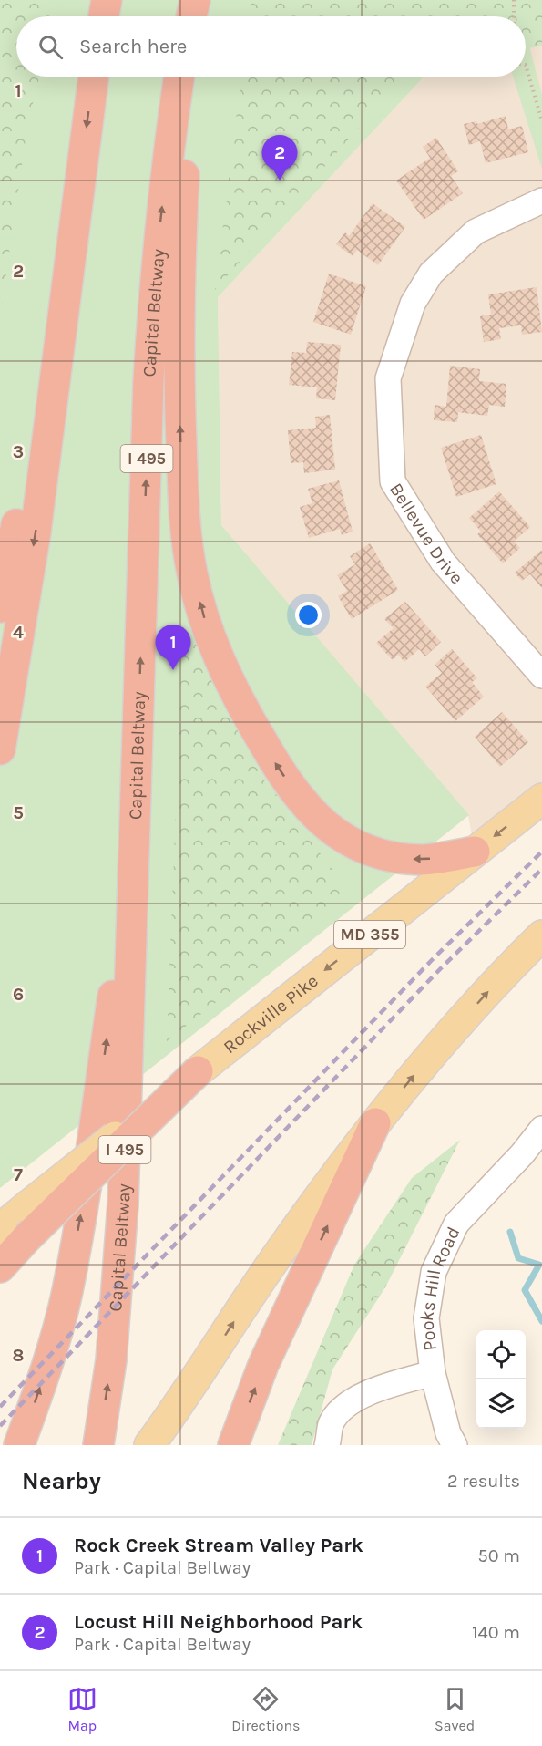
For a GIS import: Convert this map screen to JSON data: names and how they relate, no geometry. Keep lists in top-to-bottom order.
{
  "streets": {
    "highway": ["Capital Beltway", "I 495"],
    "main road": ["MD 355", "Rockville Pike"],
    "street": ["Bellevue Drive", "Pooks Hill Road"]
  },
  "page": {
    "search": "Search here",
    "pins": ["2", "1"],
    "heading": ["Nearby", "2 results"],
    "list": [
      {
        "mark": "1",
        "name": "Rock Creek Stream Valley Park",
        "note": "Park · Capital Beltway",
        "value": "50 m"
      },
      {
        "mark": "2",
        "name": "Locust Hill Neighborhood Park",
        "note": "Park · Capital Beltway",
        "value": "140 m"
      }
    ],
    "nav": ["Map", "Directions", "Saved"]
  },
  "grid": {
    "rows": [
      "1",
      "2",
      "3",
      "4",
      "5",
      "6",
      "7",
      "8"
    ]
  }
}
